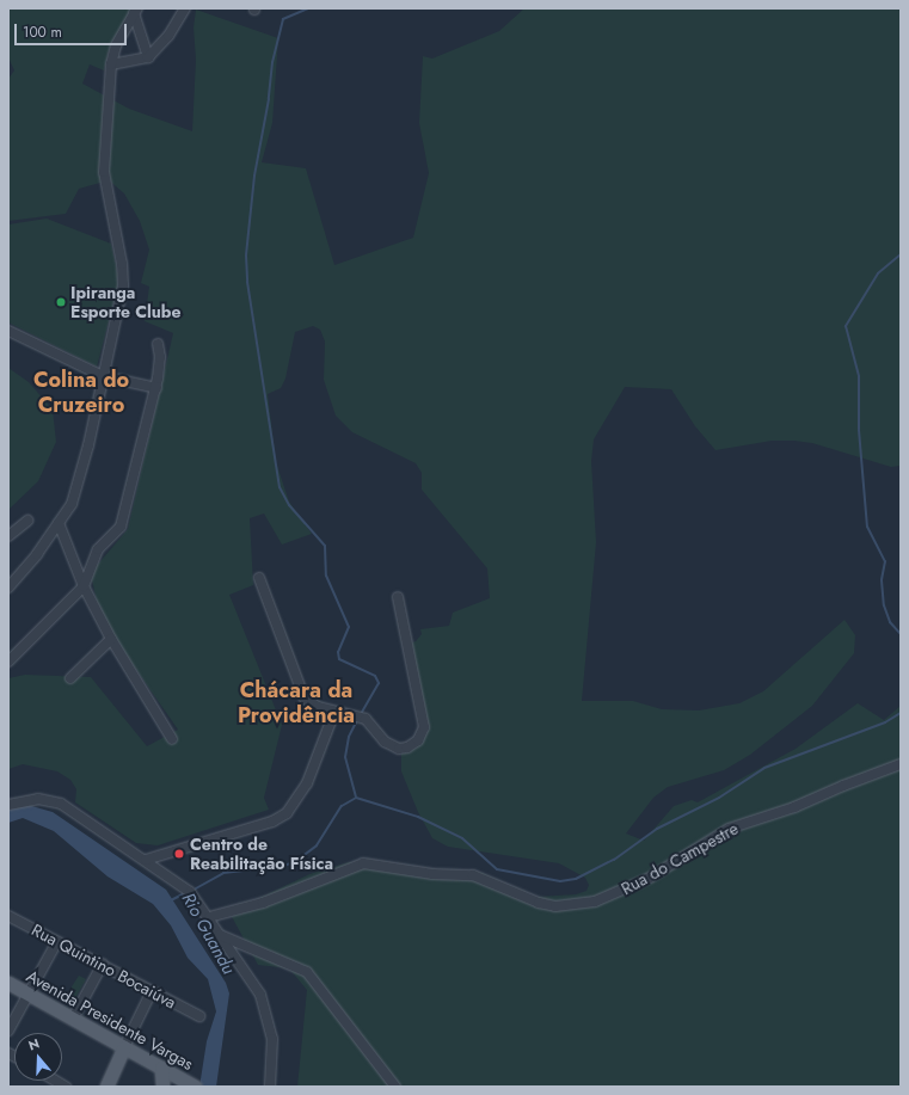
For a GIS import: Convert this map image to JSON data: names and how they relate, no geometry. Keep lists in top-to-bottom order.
{
  "streets": {
    "main road": ["Avenida Presidente Vargas"],
    "street": ["Rua do Campestre", "Rua Quintino Bocaiúva"]
  },
  "districts": ["Colina do Cruzeiro", "Chácara da Providência"],
  "water": ["Rio Guandu"],
  "places": ["Ipiranga Esporte Clube", "Centro de Reabilitação Física"],
  "scale_bar": "100 m",
  "north": "top"
}
